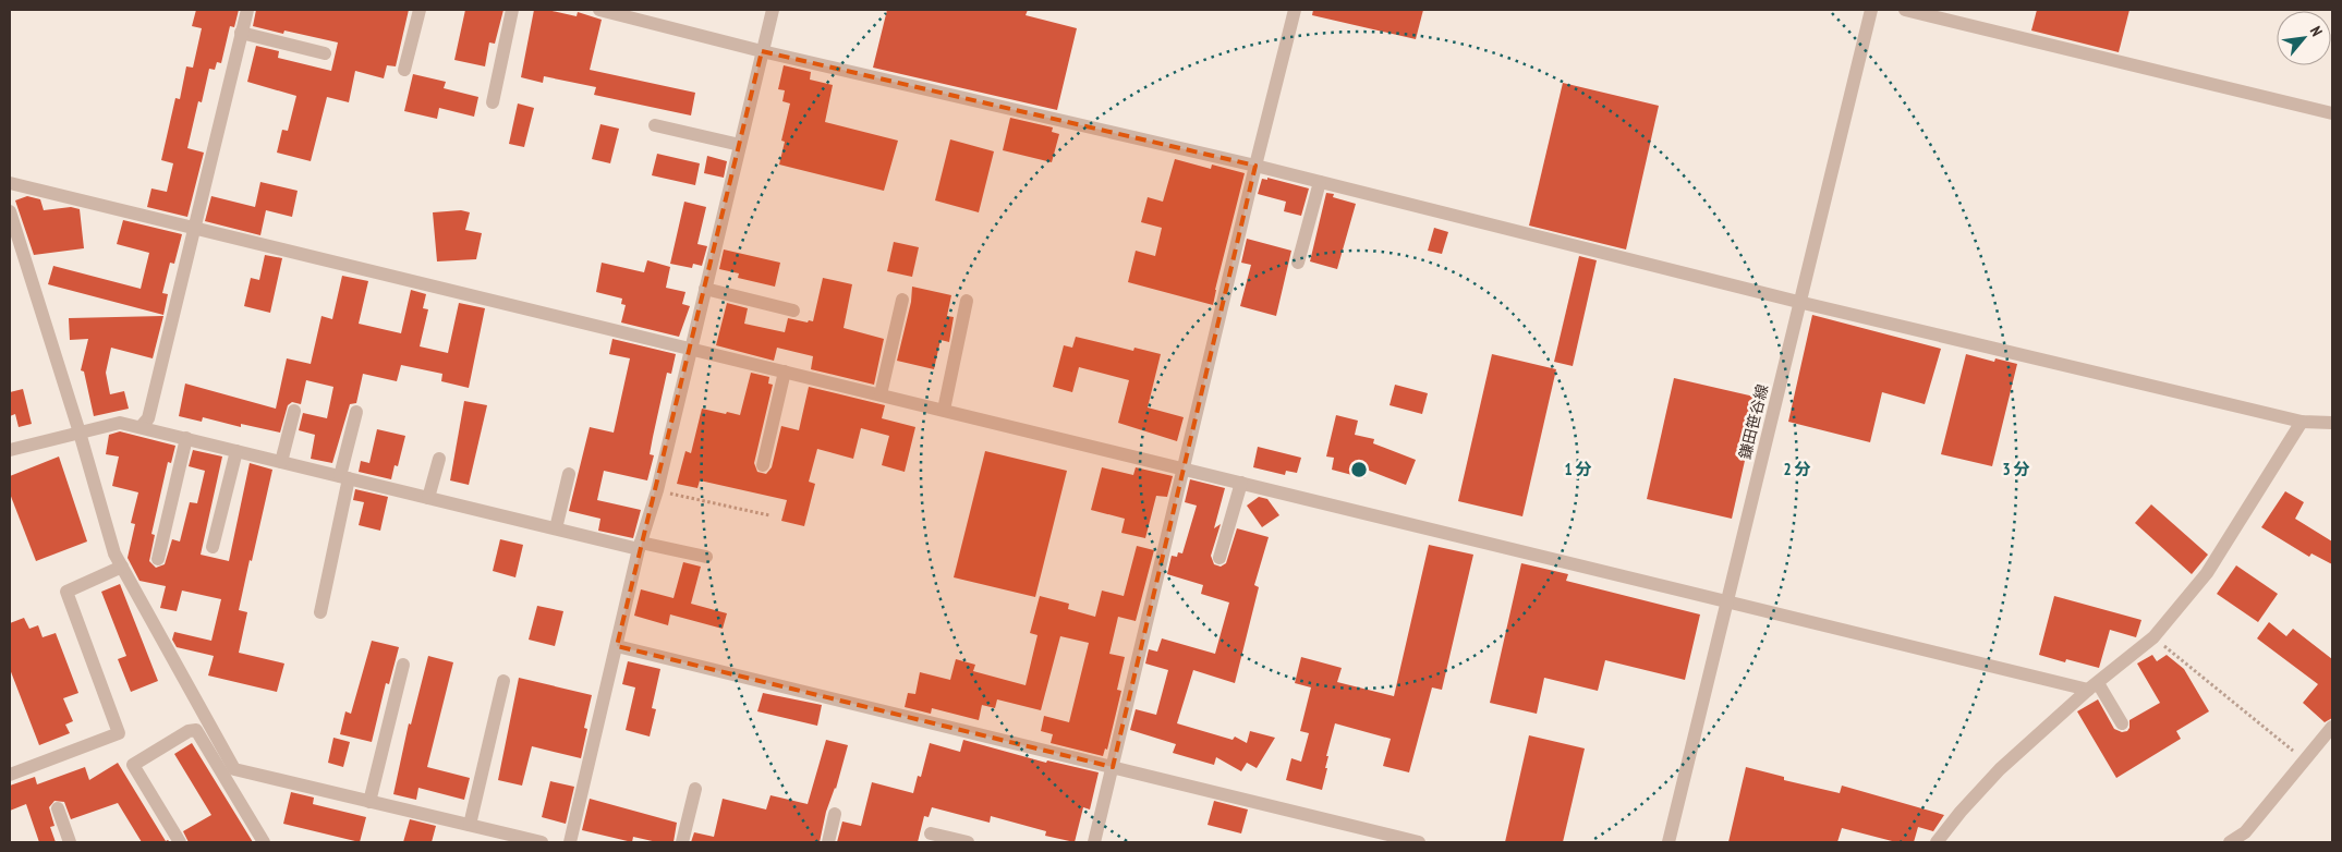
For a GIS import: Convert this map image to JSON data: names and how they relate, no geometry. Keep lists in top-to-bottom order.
{
  "streets": {
    "street": ["鎌田笹谷線"]
  },
  "north": "top right",
  "rings": ["1 分", "2 分", "3 分"]
}
